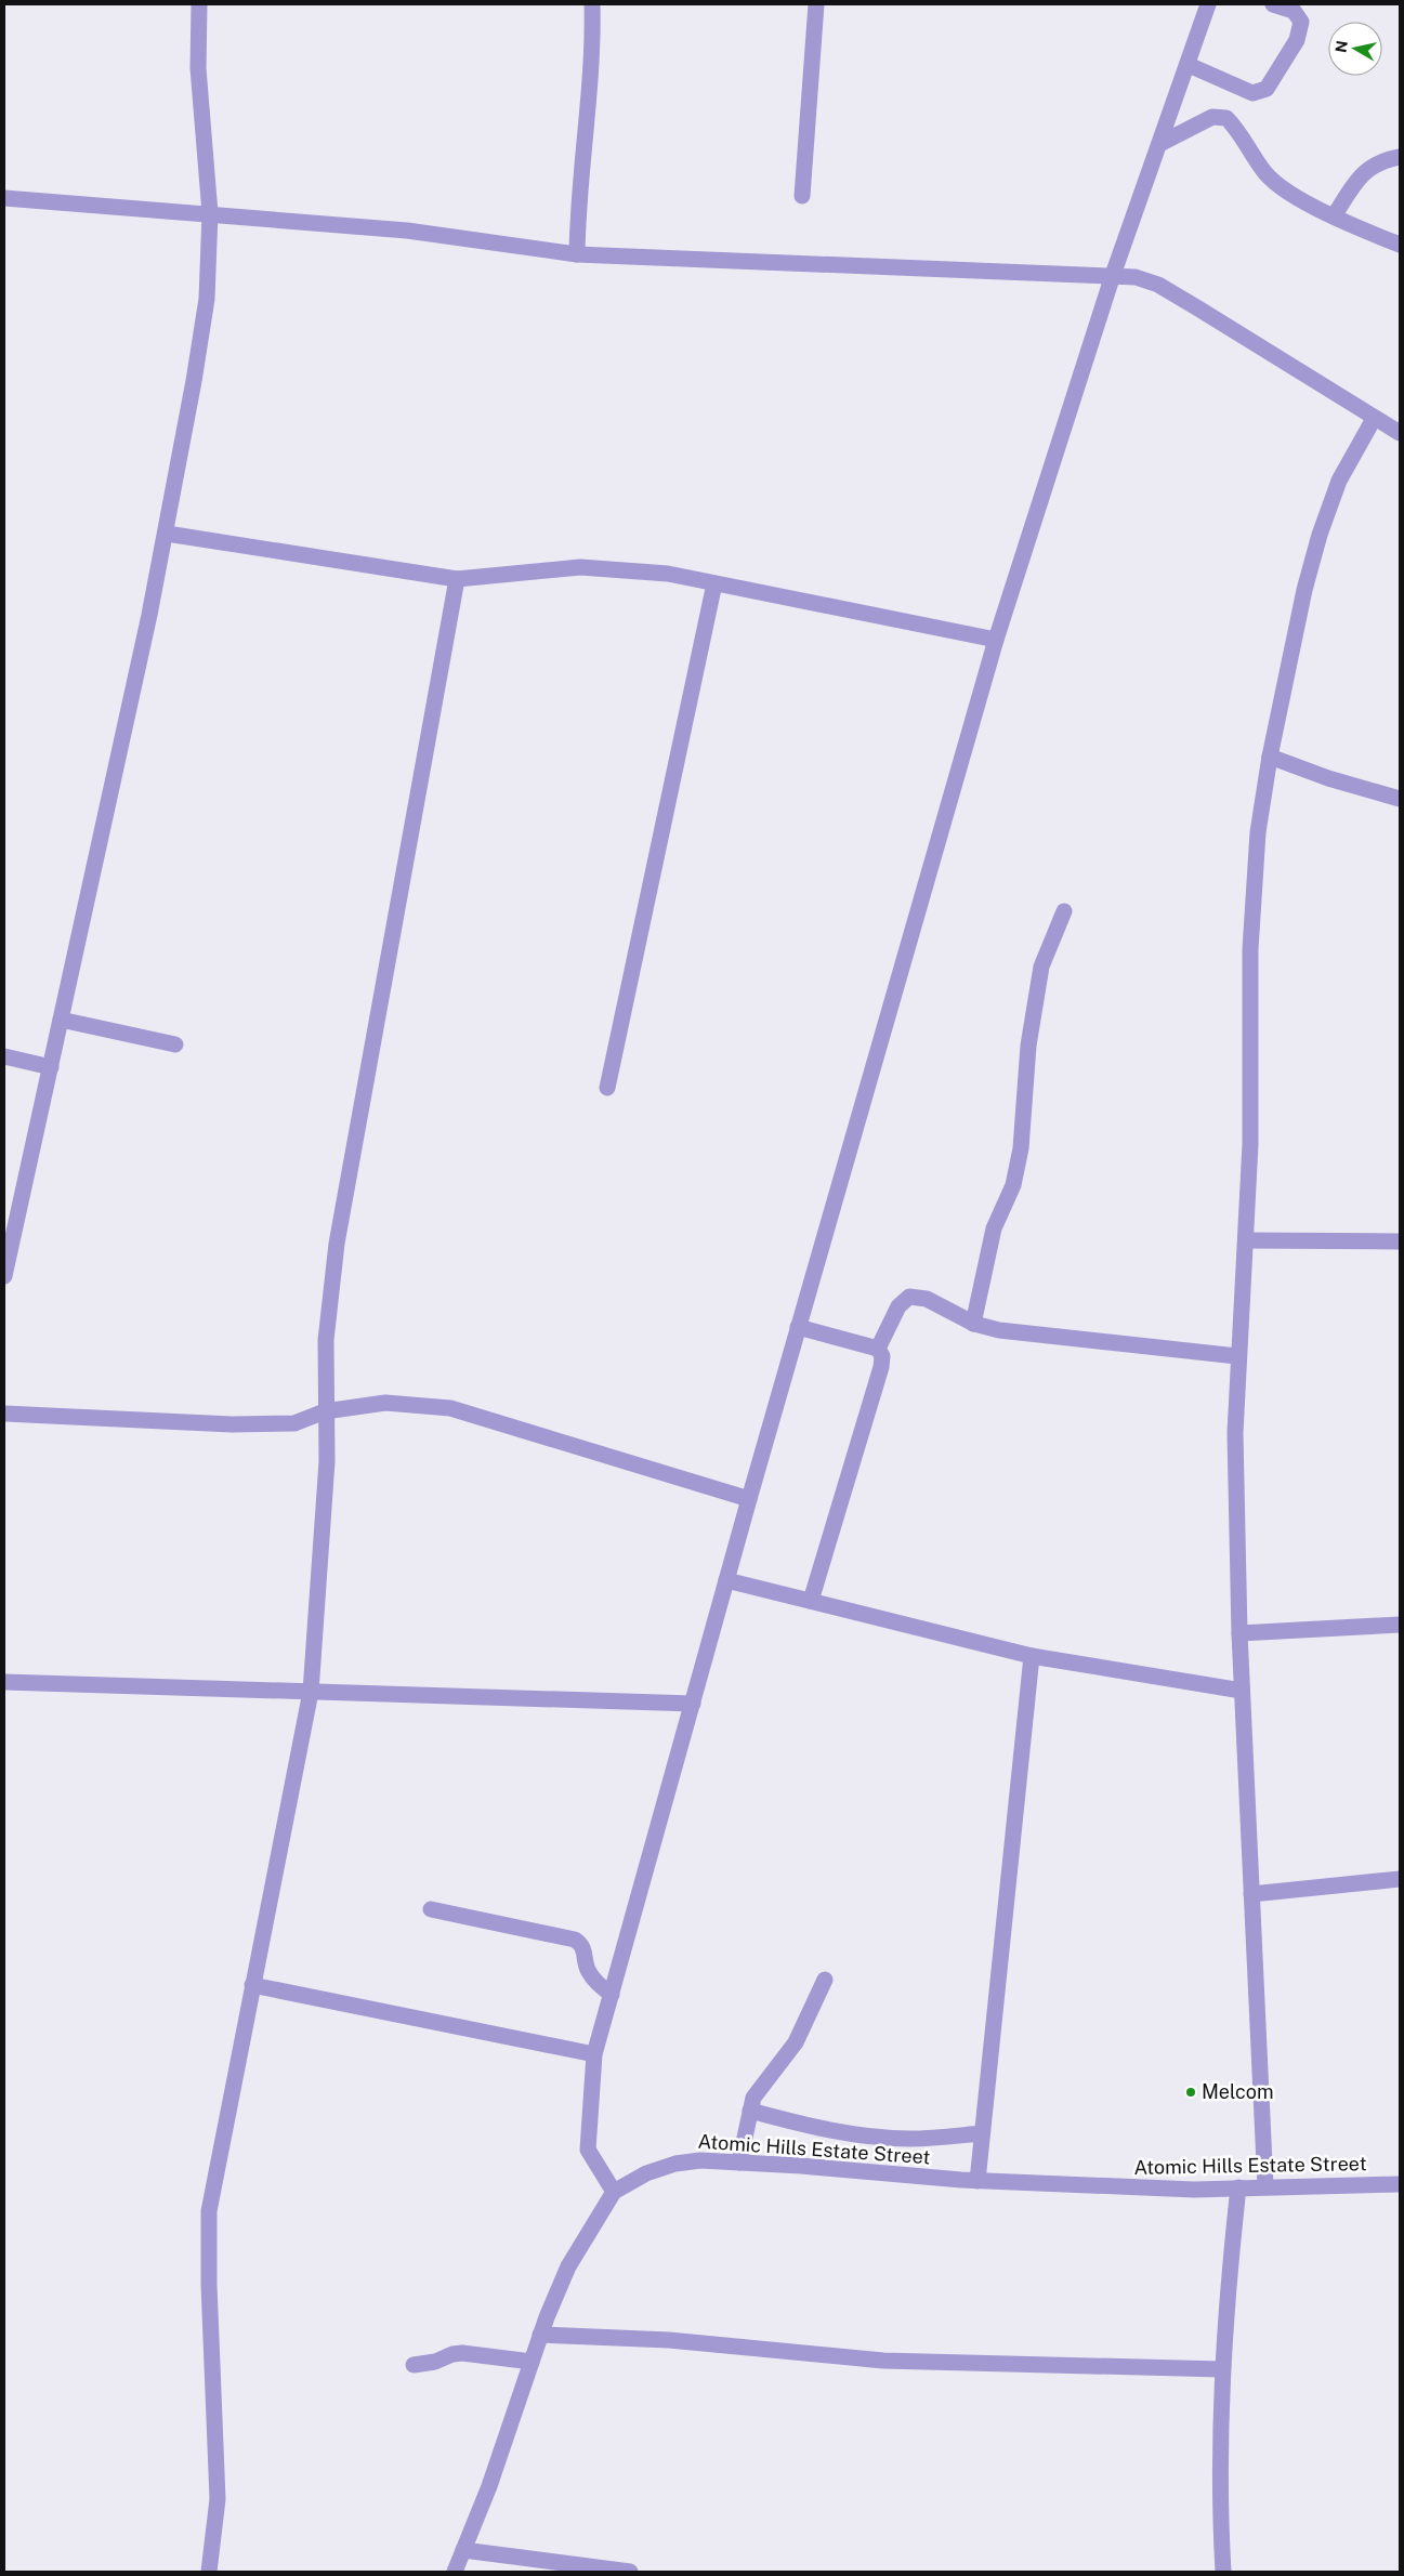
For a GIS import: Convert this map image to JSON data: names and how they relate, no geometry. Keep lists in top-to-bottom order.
{
  "streets": {
    "street": ["Atomic Hills Estate Street"]
  },
  "places": ["Melcom"],
  "north": "left"
}
